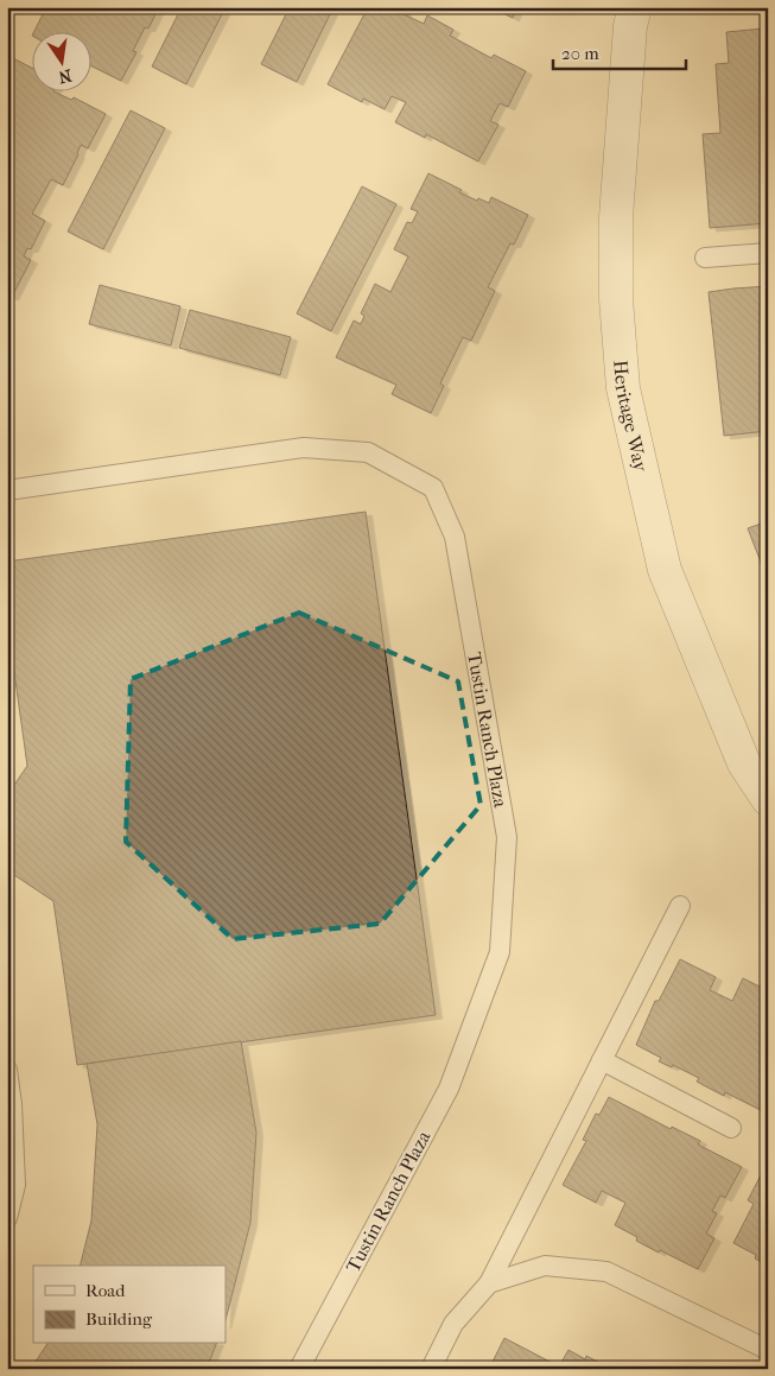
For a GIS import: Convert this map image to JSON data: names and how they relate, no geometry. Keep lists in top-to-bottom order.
{
  "streets": {
    "street": ["Heritage Way"],
    "lane": ["Tustin Ranch Plaza"]
  },
  "legend": ["Road", "Building"],
  "scale_bar": "20 m",
  "north": "bottom"
}
